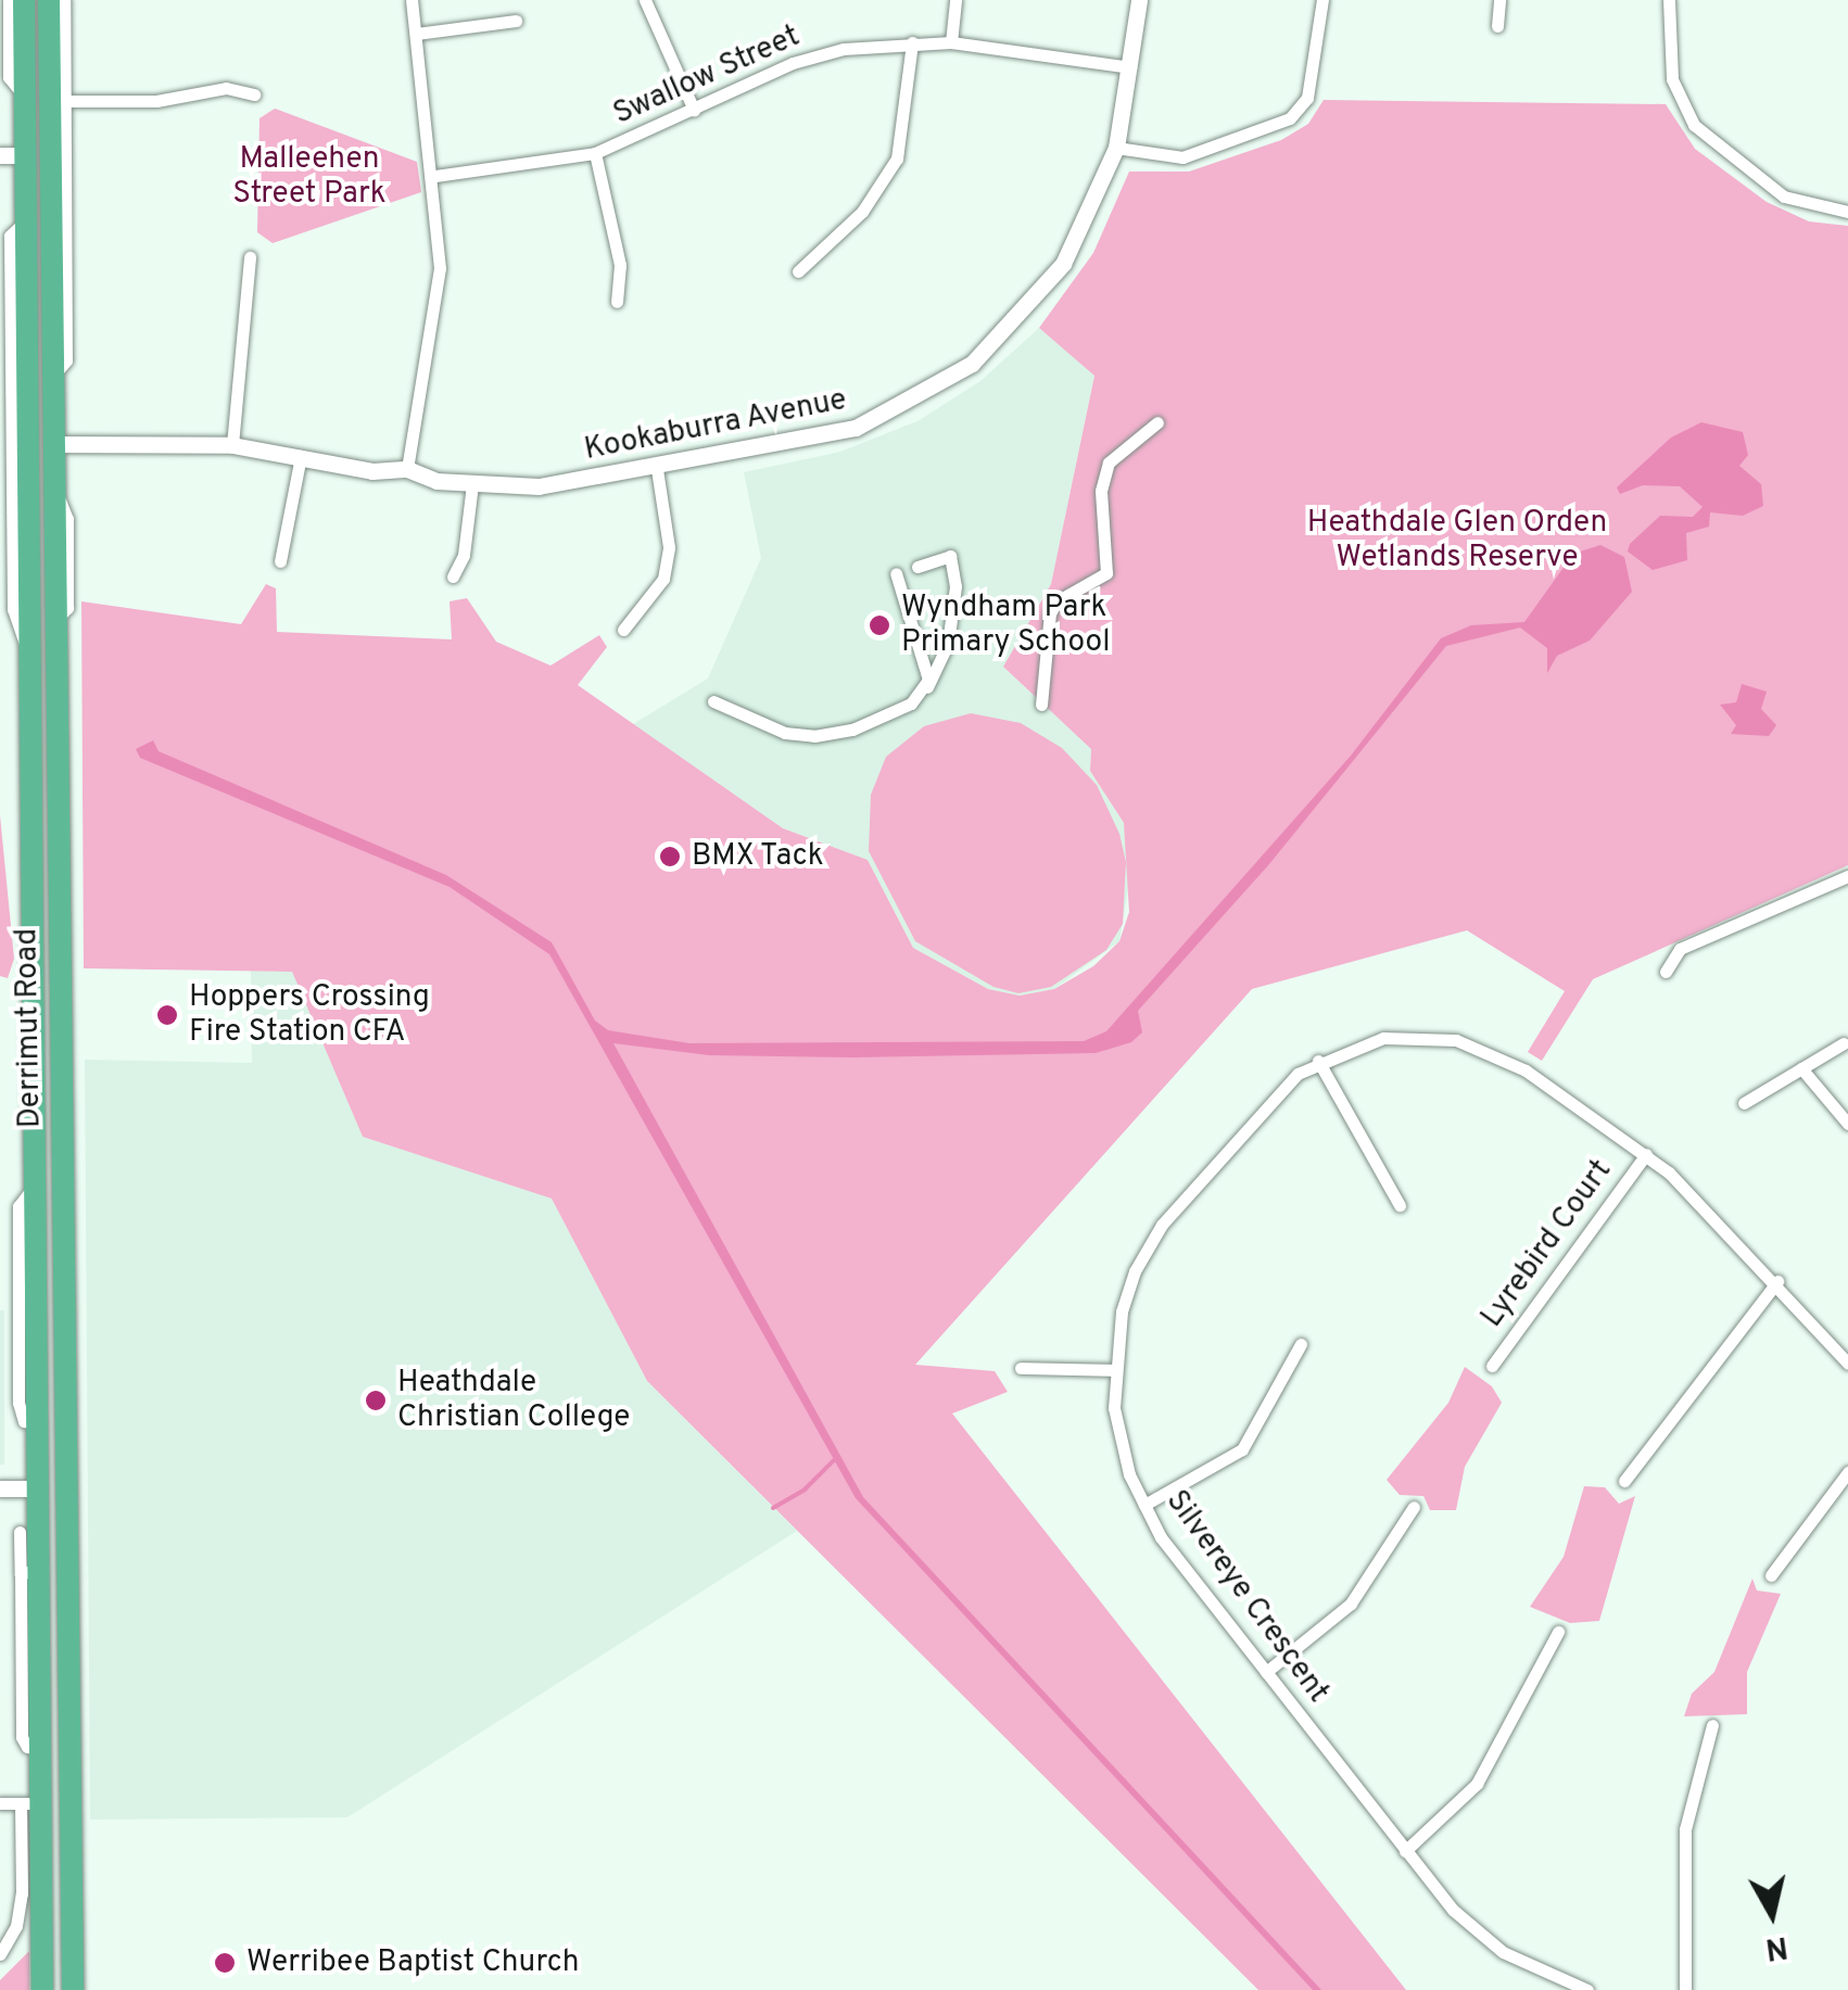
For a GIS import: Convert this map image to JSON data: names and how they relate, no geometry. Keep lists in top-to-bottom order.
{
  "streets": {
    "highway": ["Derrimut Road"],
    "street": [
      "Swallow Street",
      "Kookaburra Avenue",
      "Lyrebird Court",
      "Silvereye Crescent"
    ]
  },
  "crossings": [
    ["Swallow Street", "Kookaburra Avenue"],
    ["Kookaburra Avenue", "Derrimut Road"],
    ["Lyrebird Court", "Silvereye Crescent"]
  ],
  "parks": ["Malleehen Street Park", "Heathdale Glen Orden Wetlands Reserve"],
  "places": [
    "Wyndham Park Primary School",
    "BMX Tack",
    "Hoppers Crossing Fire Station CFA",
    "Heathdale Christian College",
    "Werribee Baptist Church"
  ],
  "north": "bottom"
}
